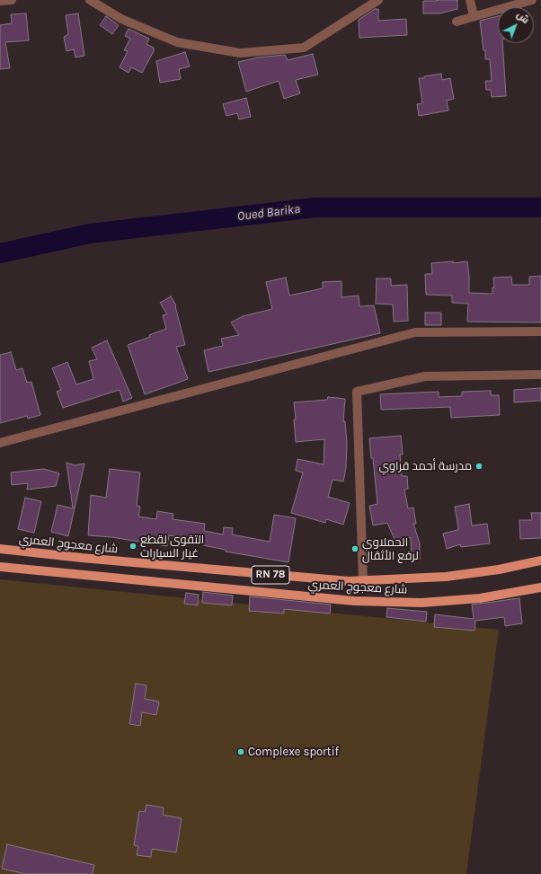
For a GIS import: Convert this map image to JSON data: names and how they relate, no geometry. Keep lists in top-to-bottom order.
{
  "streets": {
    "main road": ["شارع معجوج العمري", "RN 78"]
  },
  "water": ["Oued Barika"],
  "places": [
    "مدرسة أحمد قراوي",
    "التقوى لقطع غيار السيارات",
    "الحملاوي لرفع الأثقال",
    "Complexe sportif"
  ],
  "north": "top right"
}
